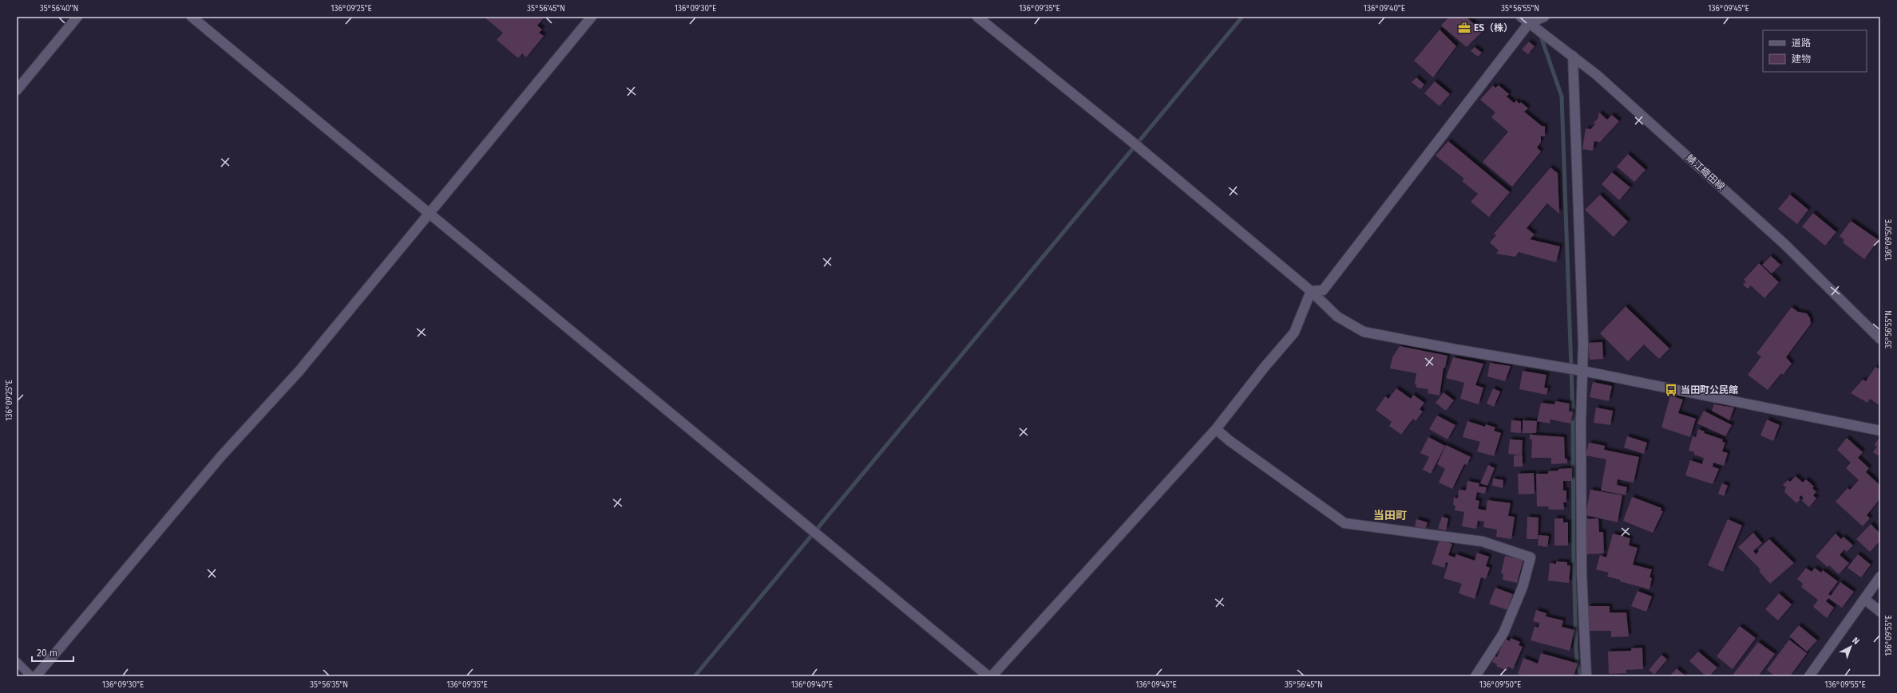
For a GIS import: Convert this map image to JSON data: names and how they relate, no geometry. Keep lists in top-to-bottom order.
{
  "streets": {
    "street": ["鯖江織田線"]
  },
  "districts": ["当田町"],
  "places": {
    "office": ["ES（株）"],
    "bus stop": ["当田町公民館"]
  },
  "legend": ["道路", "建物"],
  "scale_bar": "20 m",
  "north": "top right",
  "coordinates": [
    "35°56'40\"N",
    "136°09'25\"E",
    "35°56'45\"N",
    "136°09'30\"E",
    "136°09'35\"E",
    "136°09'40\"E",
    "35°56'55\"N",
    "136°09'45\"E",
    "136°09'50\"E",
    "136°09'55\"E",
    "35°56'35\"N"
  ]
}
